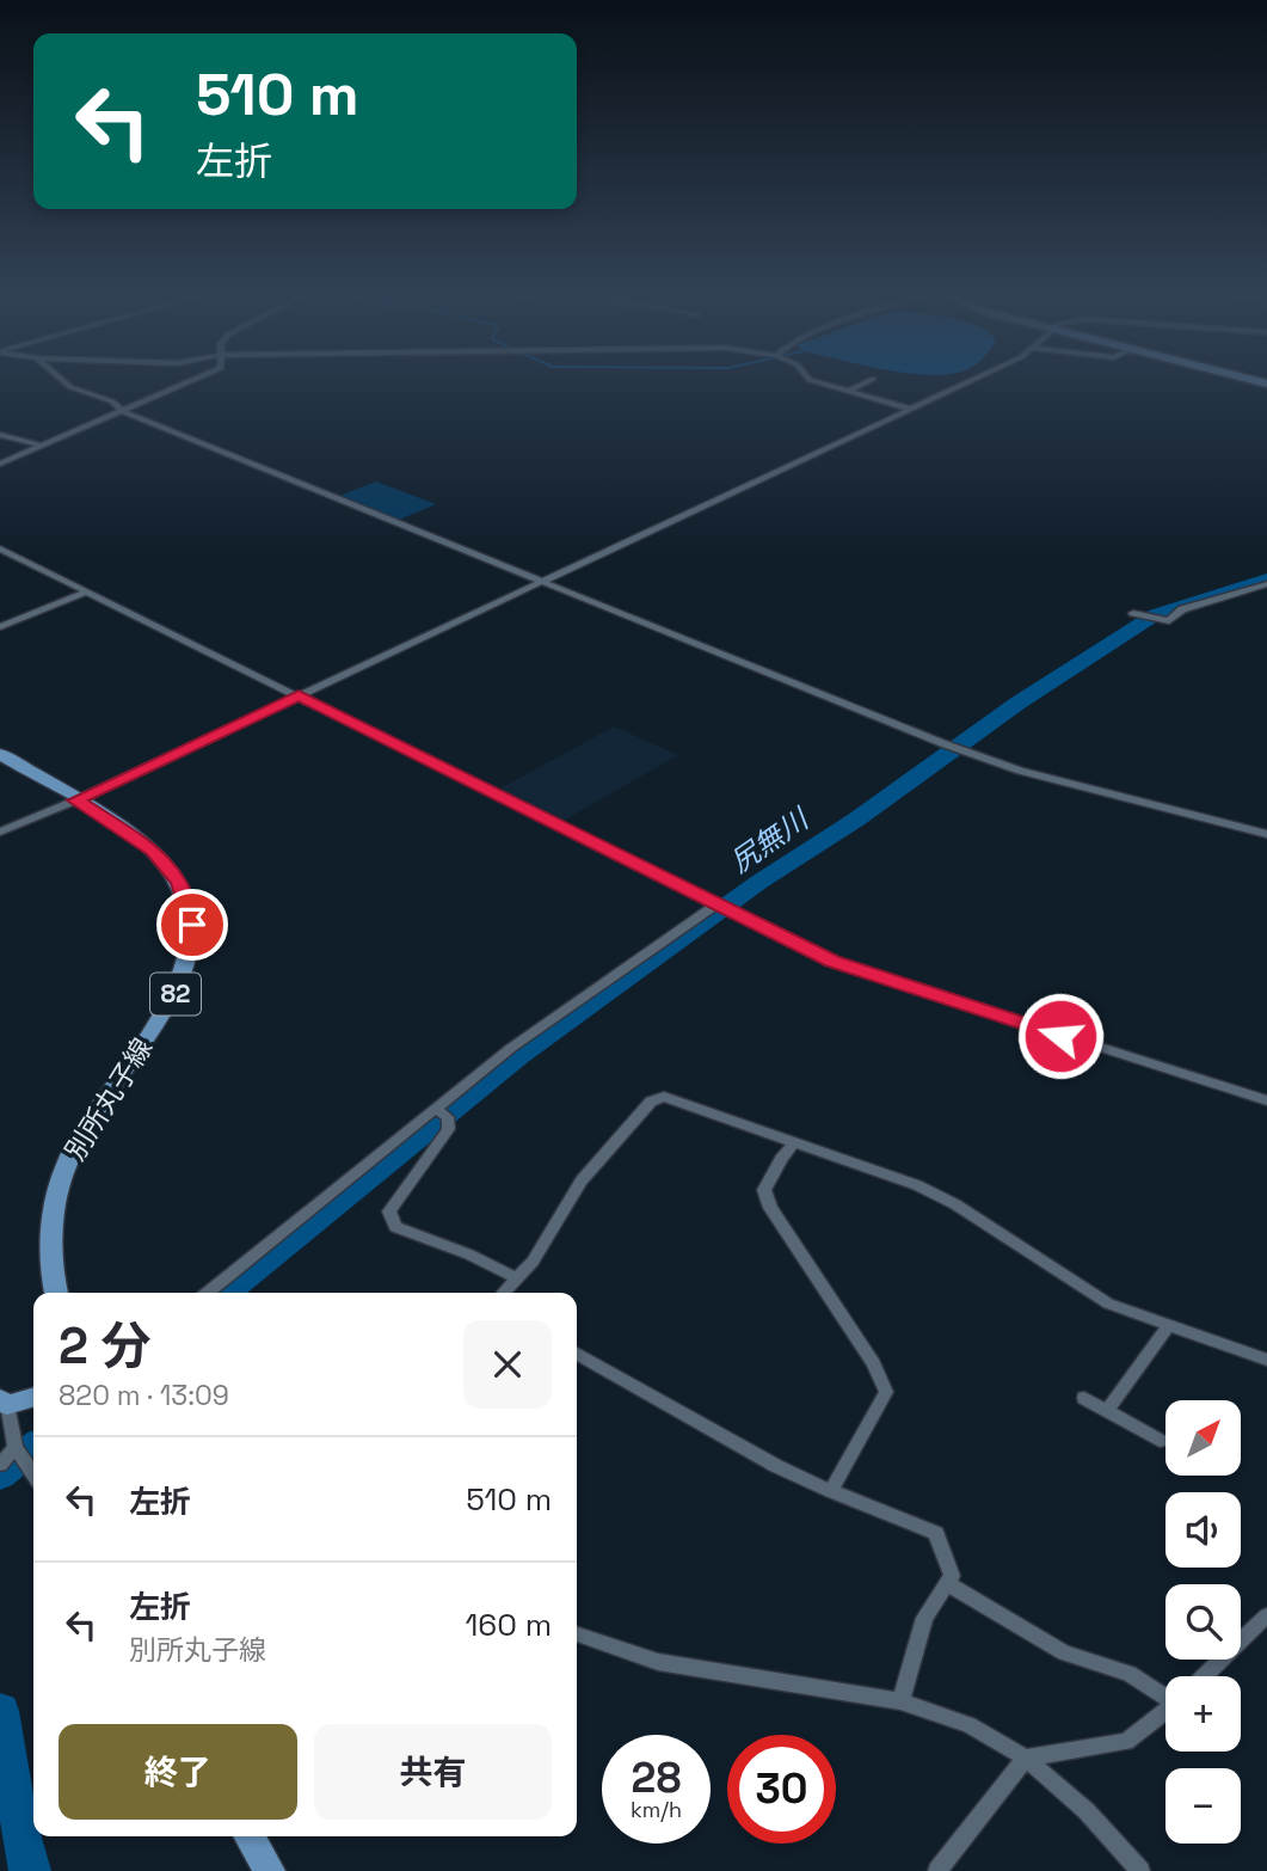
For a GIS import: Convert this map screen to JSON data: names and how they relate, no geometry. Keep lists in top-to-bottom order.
{
  "streets": {
    "main road": ["82", "別所丸子線"]
  },
  "water": ["尻無川"],
  "north": "top right",
  "page": {
    "turn": ["510 m", "左折"],
    "heading": ["2 分", "820 m · 13:09"],
    "map_buttons": ["+", "−"],
    "list": [
      {
        "name": "左折",
        "value": "510 m"
      },
      {
        "name": "左折",
        "note": "別所丸子線",
        "value": "160 m"
      }
    ],
    "buttons": ["終了", "共有"],
    "speed": "28 km/h",
    "limit": "30"
  }
}
